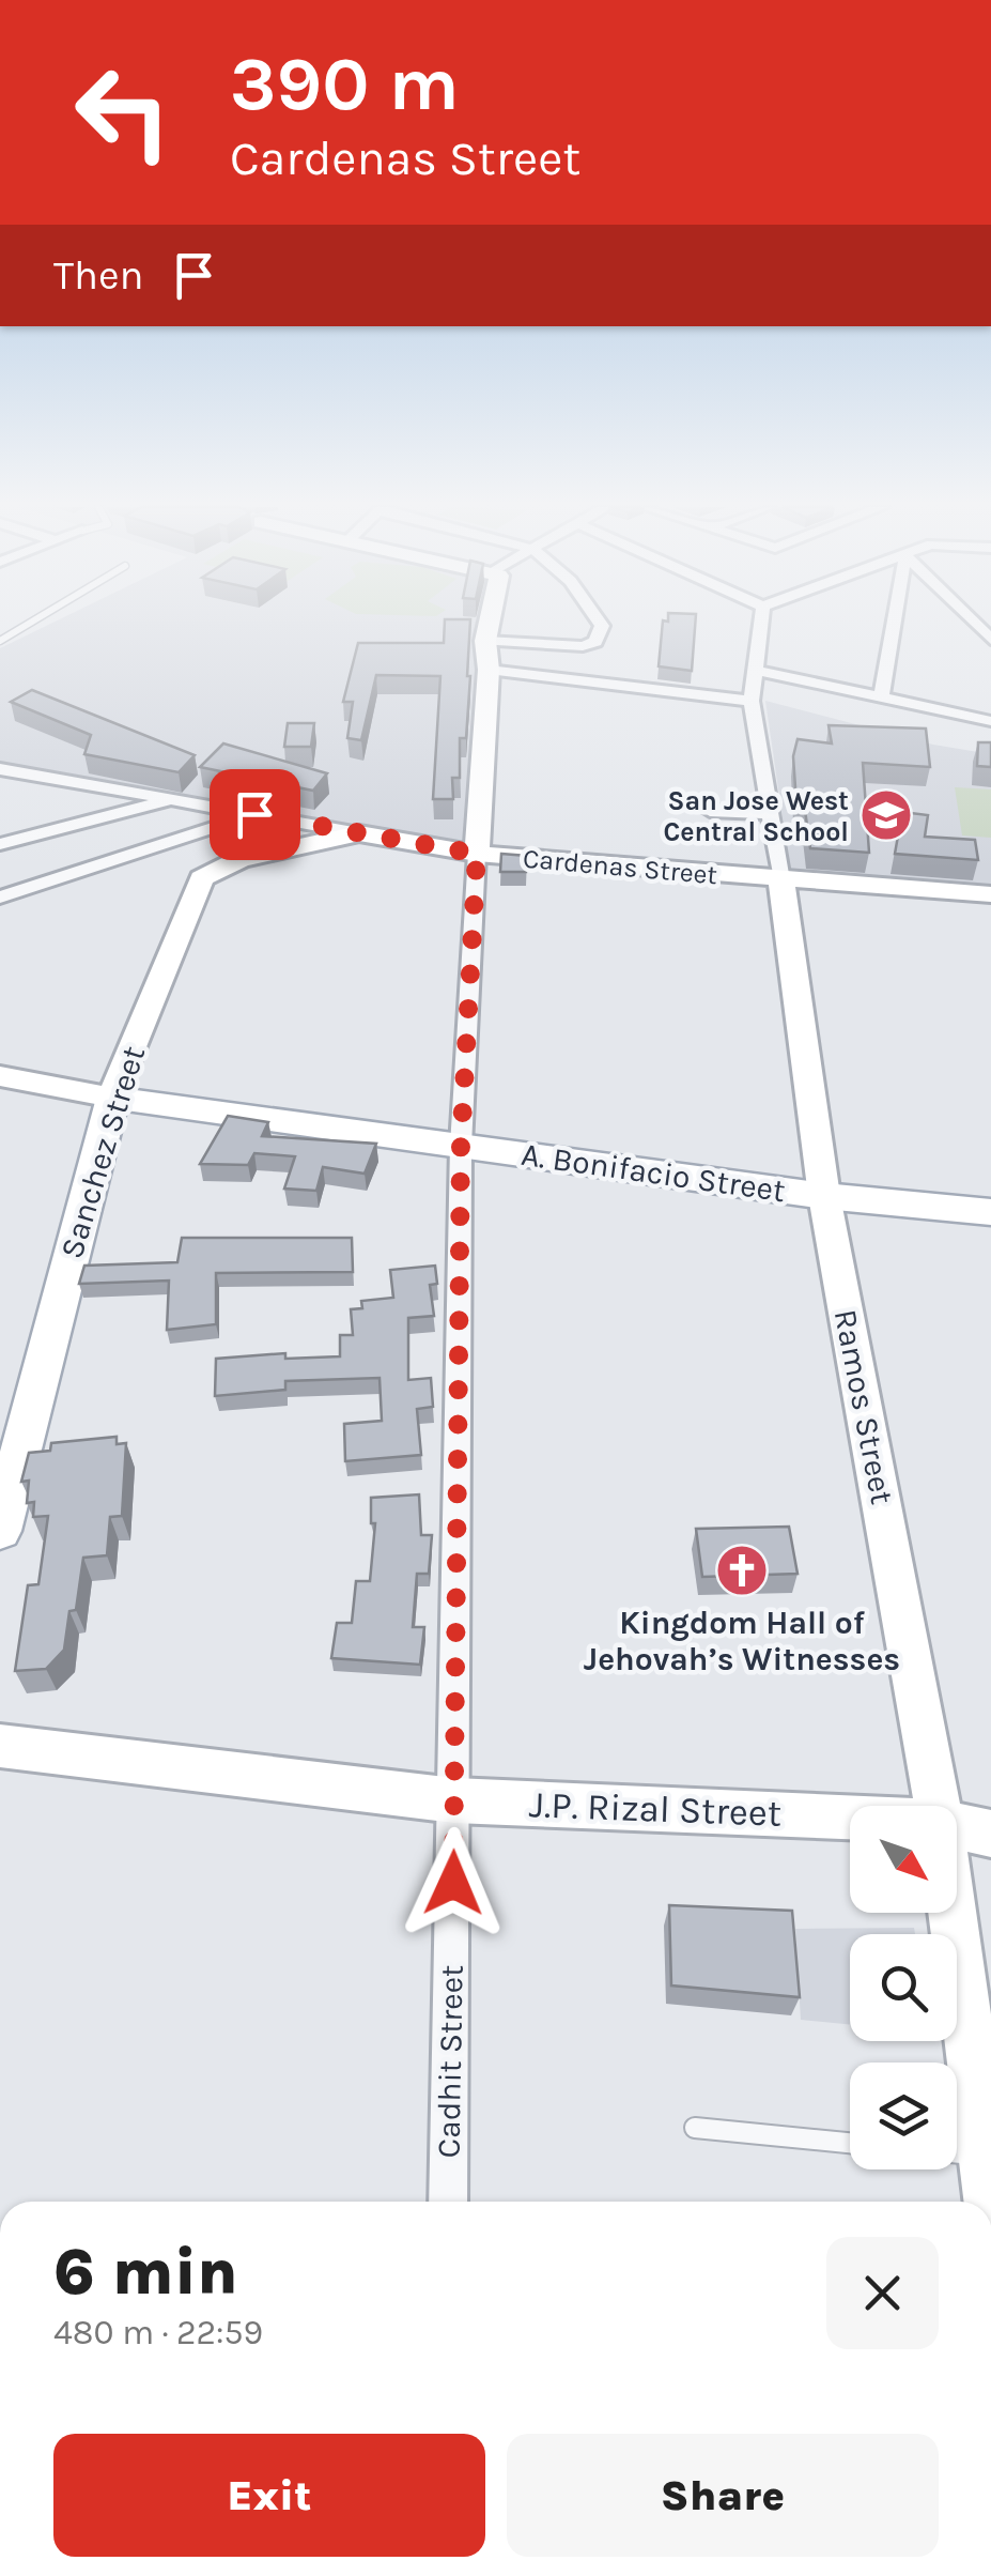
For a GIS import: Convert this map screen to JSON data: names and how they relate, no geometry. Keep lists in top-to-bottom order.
{
  "streets": {
    "main road": ["Sanchez Street", "A. Bonifacio Street"],
    "street": [
      "Cardenas Street",
      "Ramos Street",
      "J.P. Rizal Street",
      "Cadhit Street"
    ]
  },
  "crossings": [
    ["Cardenas Street", "Sanchez Street"],
    ["Cardenas Street", "Ramos Street"],
    ["Cardenas Street", "Cadhit Street"],
    ["Sanchez Street", "A. Bonifacio Street"],
    ["A. Bonifacio Street", "Ramos Street"],
    ["A. Bonifacio Street", "Cadhit Street"],
    ["J.P. Rizal Street", "Cadhit Street"]
  ],
  "places": {
    "school or university": ["San Jose West Central School"],
    "church": ["Kingdom Hall of Jehovah’s Witnesses"]
  },
  "north": "bottom right",
  "page": {
    "turn": ["390 m", "Cardenas Street"],
    "then": "Then",
    "heading": ["6 min", "480 m · 22:59"],
    "buttons": ["Exit", "Share"]
  }
}
